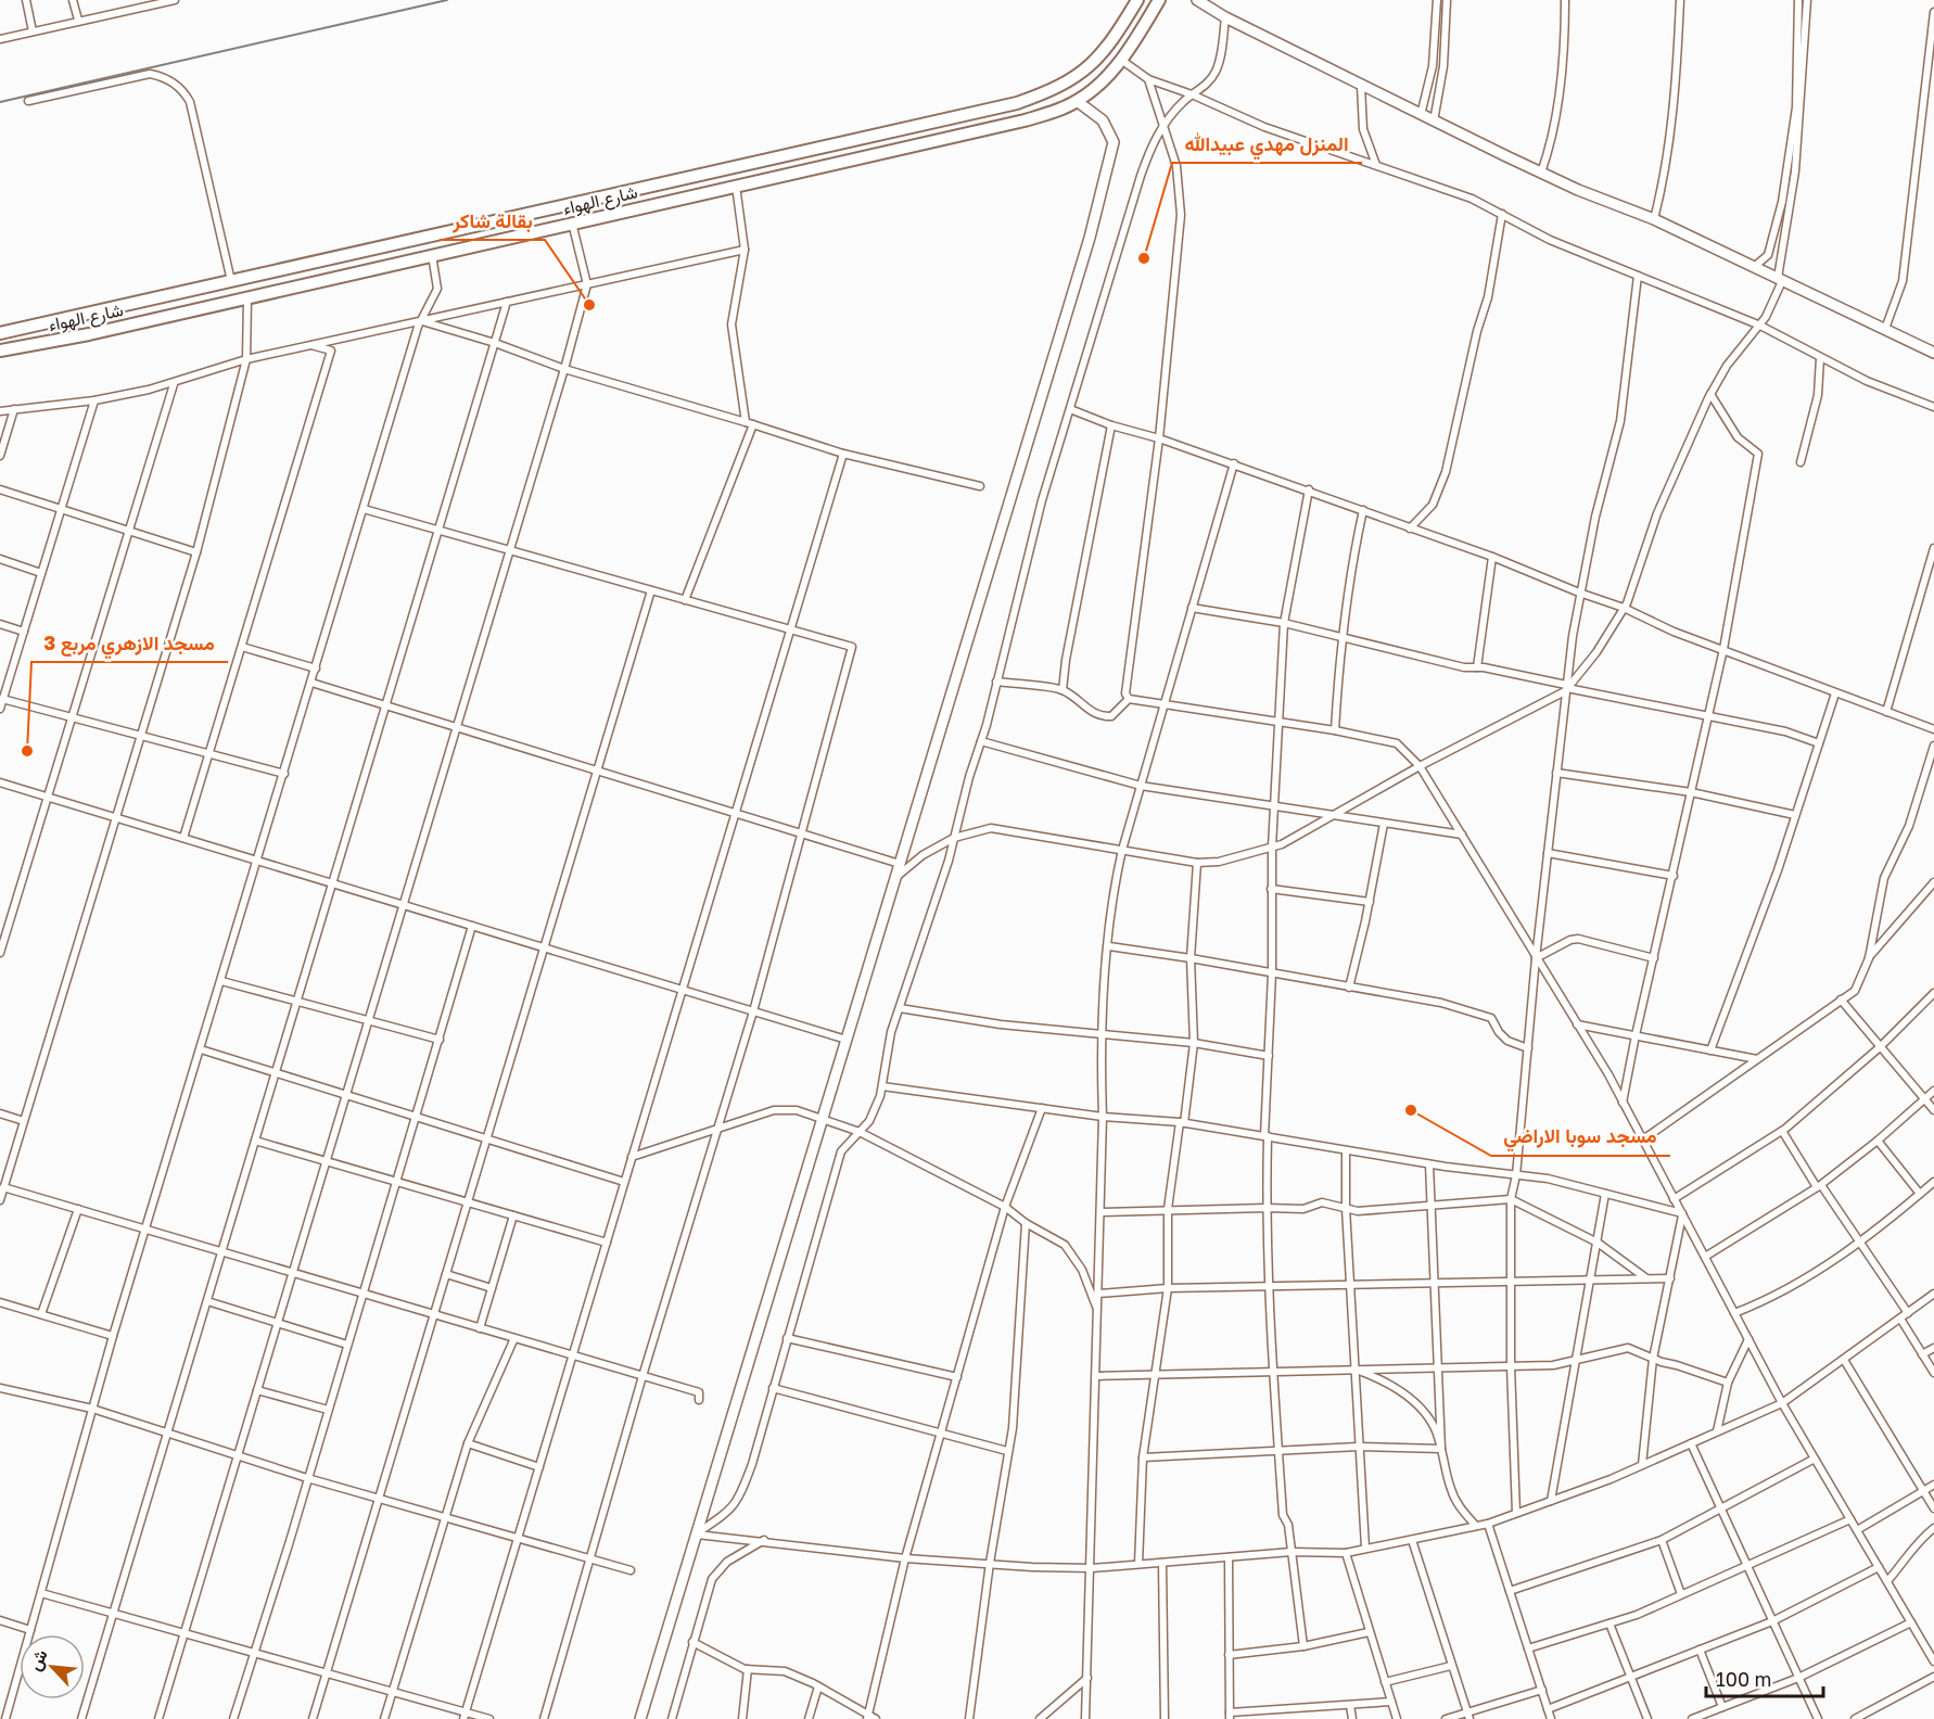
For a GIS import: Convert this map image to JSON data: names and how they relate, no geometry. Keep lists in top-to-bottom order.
{
  "streets": {
    "main road": ["شارع الهواء"]
  },
  "places": [
    "المنزل مهدي عبيدالله",
    "بقالة شاكر",
    "مسجد الازهري مربع 3",
    "مسجد سوبا الاراضي"
  ],
  "scale_bar": "100 m",
  "north": "top left"
}
